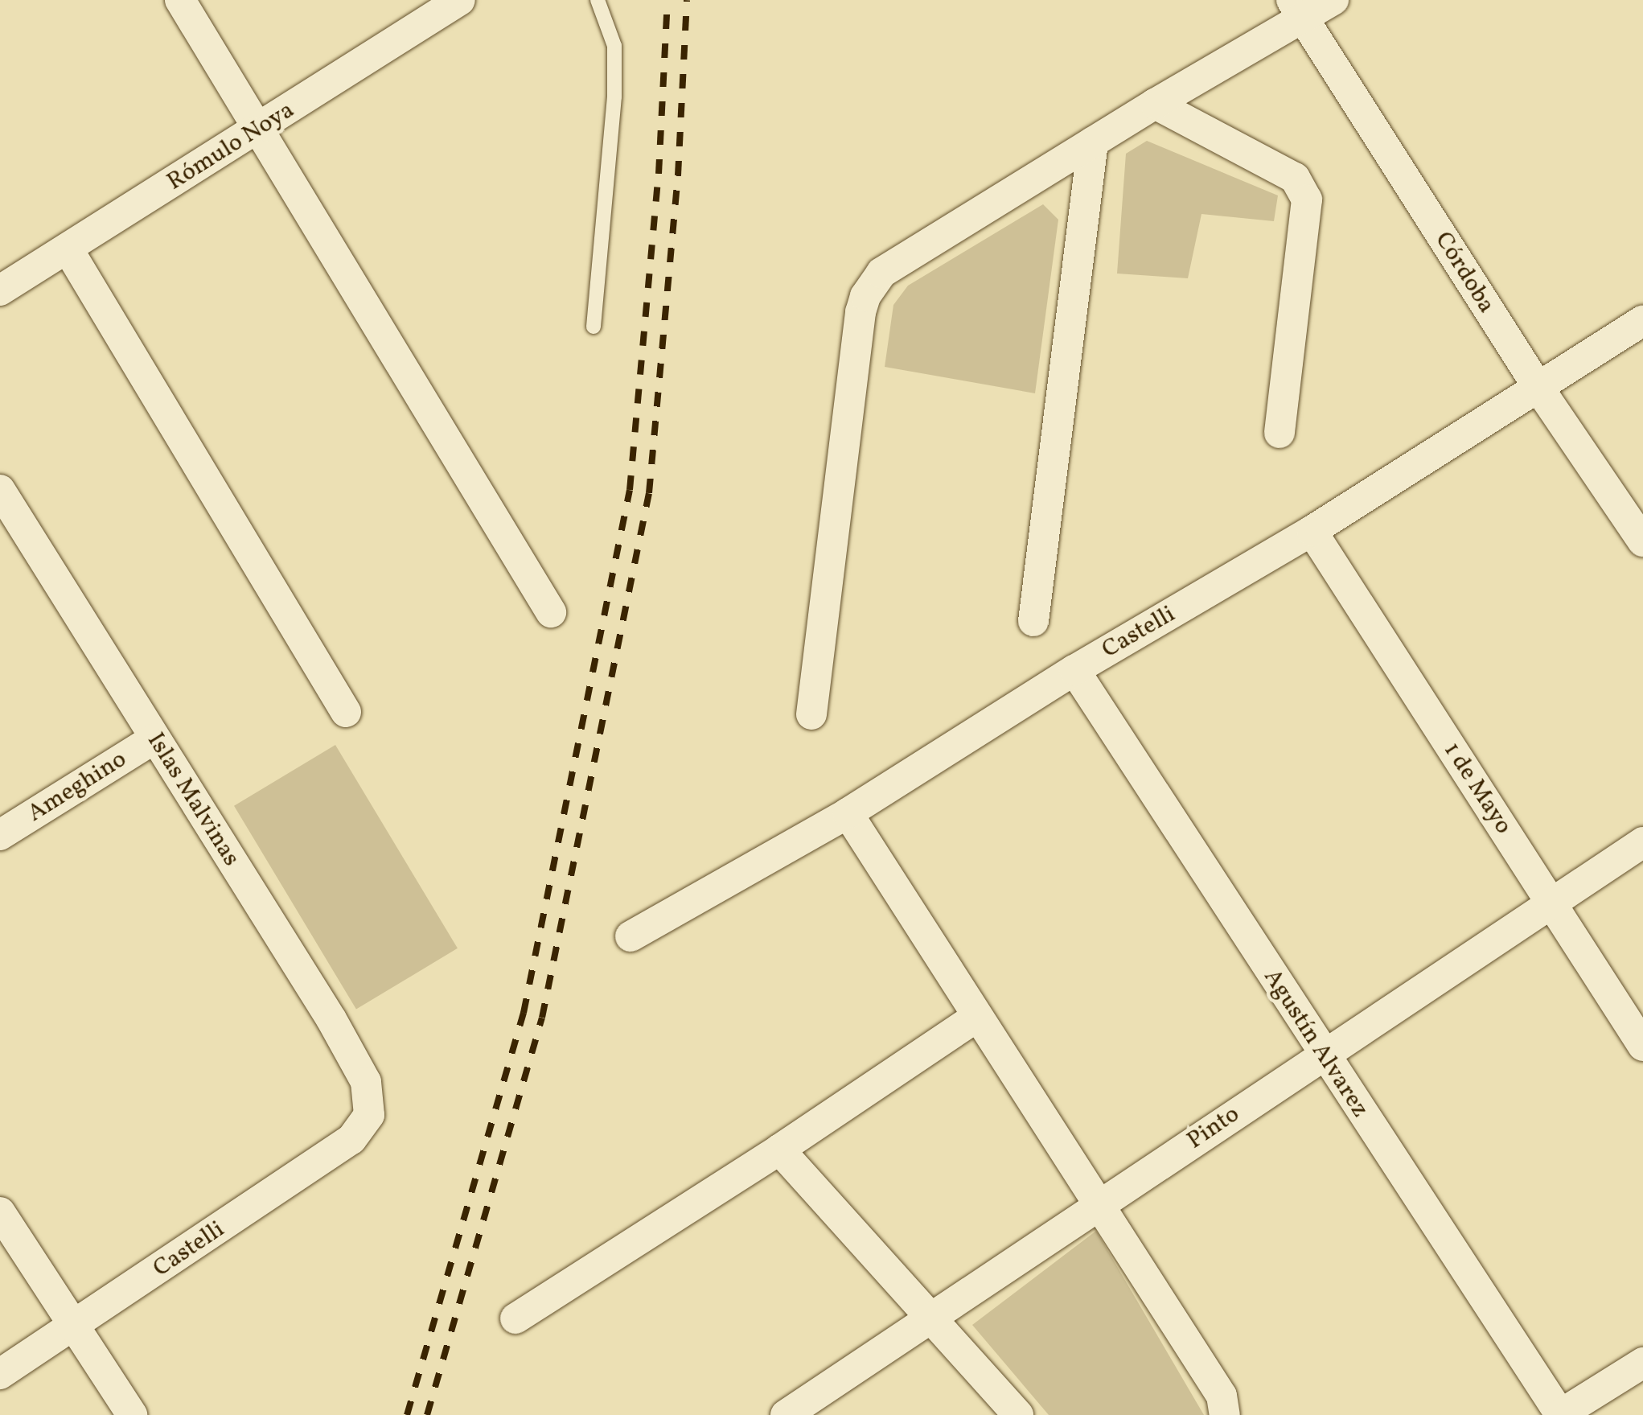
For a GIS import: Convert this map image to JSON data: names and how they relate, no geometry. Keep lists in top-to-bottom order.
{
  "streets": {
    "street": [
      "Rómulo Noya",
      "Córdoba",
      "Castelli",
      "Ameghino",
      "1 de Mayo",
      "Islas Malvinas",
      "Agustín Alvarez",
      "Pinto"
    ]
  },
  "crossings": [
    ["Córdoba", "Castelli"],
    ["Castelli", "1 de Mayo"],
    ["Castelli", "Islas Malvinas"],
    ["Castelli", "Agustín Alvarez"],
    ["Ameghino", "Islas Malvinas"],
    ["1 de Mayo", "Pinto"],
    ["Agustín Alvarez", "Pinto"]
  ]
}
